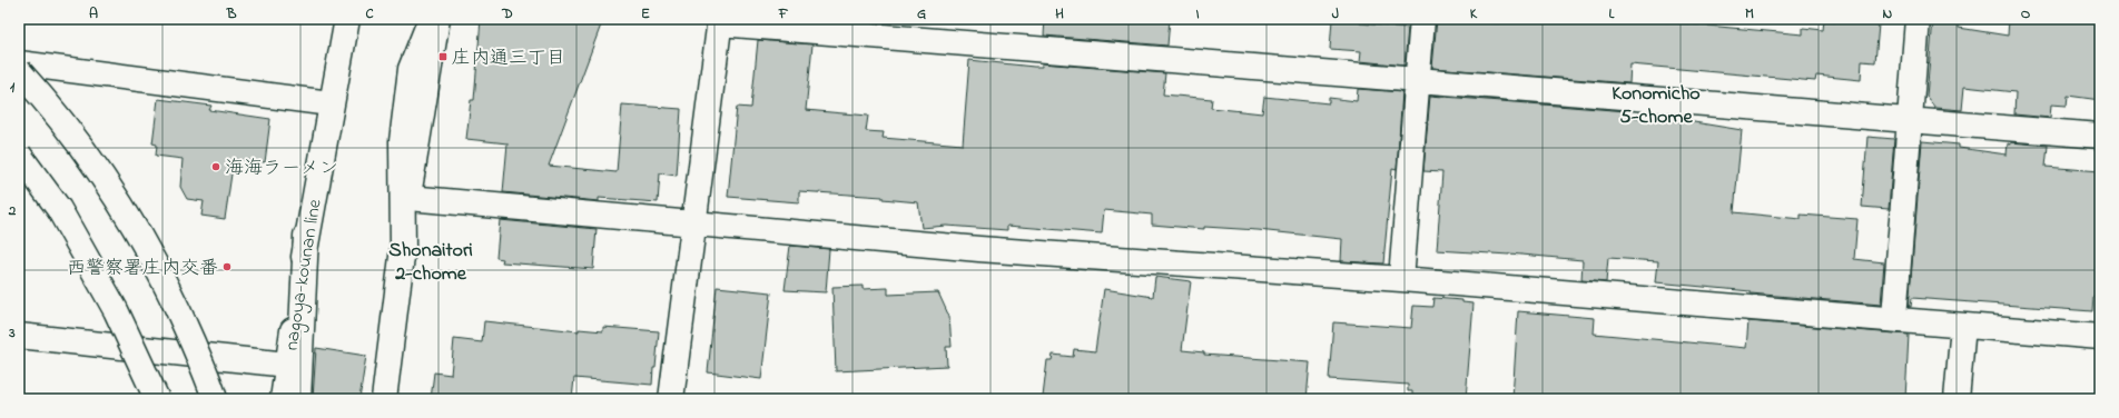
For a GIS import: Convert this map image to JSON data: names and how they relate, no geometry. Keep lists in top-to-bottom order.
{
  "streets": {
    "main road": ["nagoya-kounan line"]
  },
  "districts": ["Konomicho 5-chome", "Shonaitori 2-chome"],
  "places": {
    "transit": ["庄内通三丁目"],
    "other": ["海海ラーメン", "西警察署庄内交番"]
  },
  "grid": {
    "columns": [
      "A",
      "B",
      "C",
      "D",
      "E",
      "F",
      "G",
      "H",
      "I",
      "J",
      "K",
      "L",
      "M",
      "N",
      "O"
    ],
    "rows": ["1", "2", "3"]
  }
}
